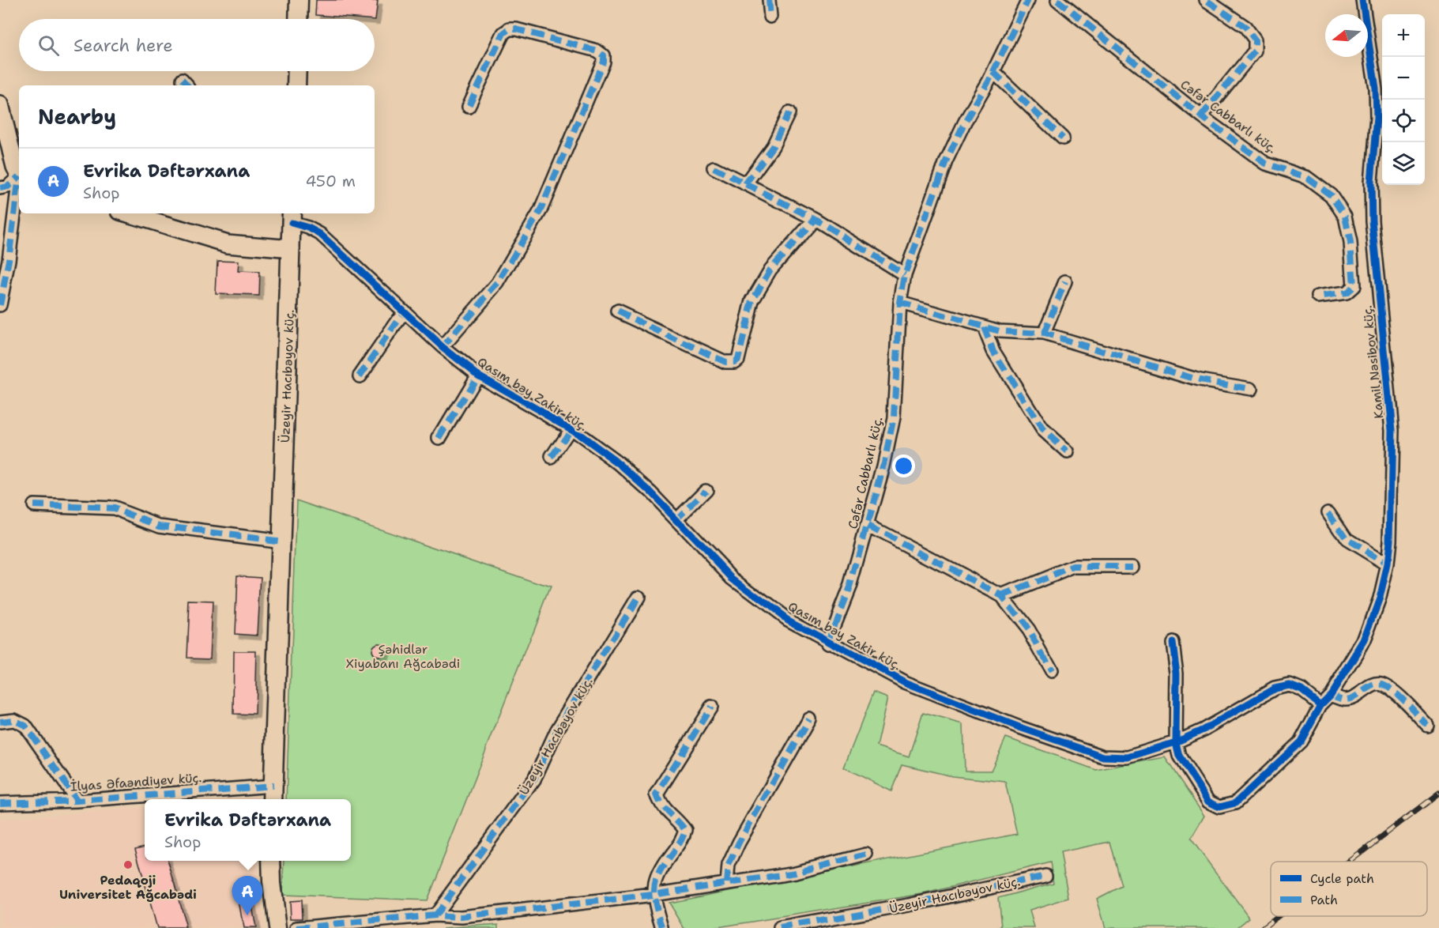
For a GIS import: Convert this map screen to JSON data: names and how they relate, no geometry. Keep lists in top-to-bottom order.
{
  "streets": {
    "main road": ["Üzeyir Hacıbəyov küç."],
    "street": [
      "Cəfər Cabbarlı küç.",
      "Kamil Nəsibov küç.",
      "Qasım bəy Zakir küç.",
      "İlyas Əfaəndiyev küç."
    ]
  },
  "crossings": [
    ["Cəfər Cabbarlı küç.", "Qasım bəy Zakir küç."],
    ["Kamil Nəsibov küç.", "Qasım bəy Zakir küç."],
    ["Üzeyir Hacıbəyov küç.", "Qasım bəy Zakir küç."],
    ["Üzeyir Hacıbəyov küç.", "İlyas Əfaəndiyev küç."]
  ],
  "parks": ["Şəhidlər Xiyabanı Ağcabədi"],
  "places": ["Pedaqoji Universitet Ağcabədi"],
  "legend": ["Cycle path", "Path"],
  "north": "left",
  "page": {
    "map_buttons": ["+", "−"],
    "search": "Search here",
    "heading": "Nearby",
    "list": [
      {
        "mark": "A",
        "name": "Evrika Dəftərxana",
        "note": "Shop",
        "value": "450 m"
      }
    ],
    "popup": ["Evrika Dəftərxana", "Shop"],
    "pins": "A"
  }
}
